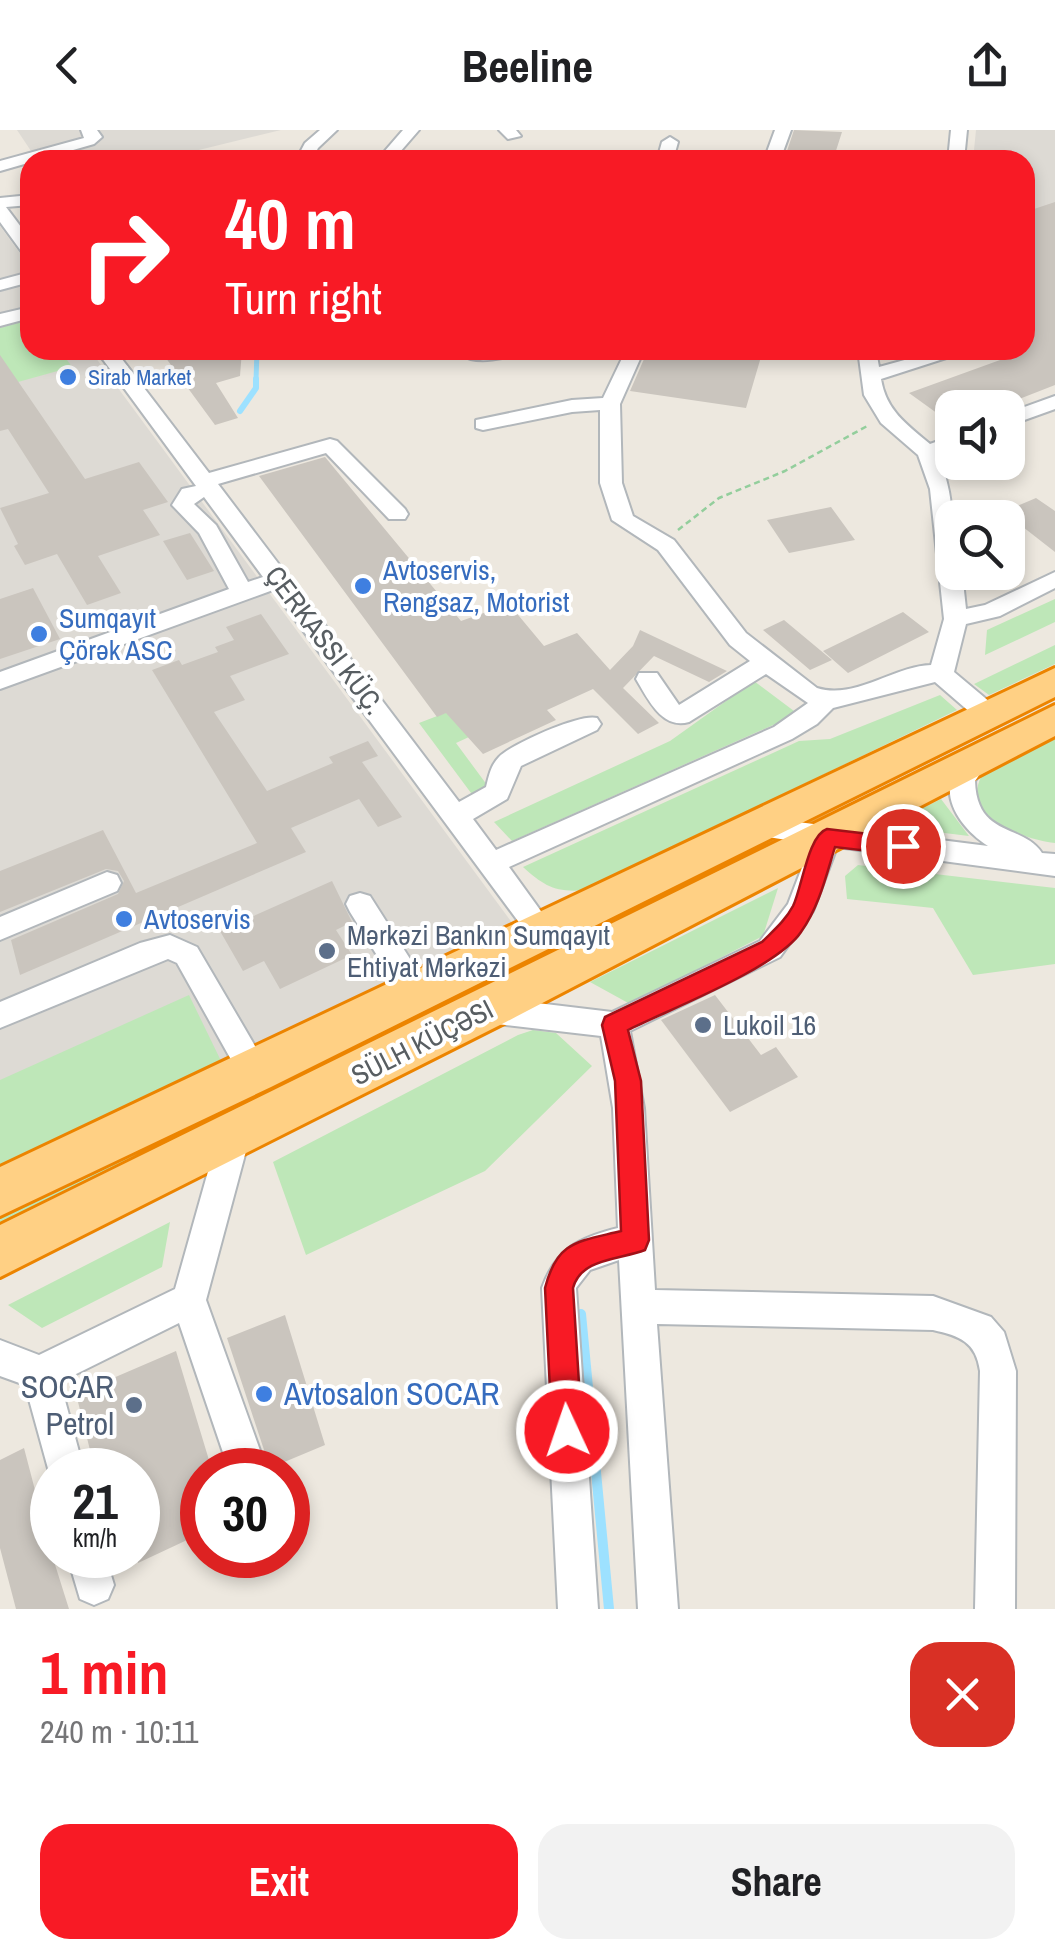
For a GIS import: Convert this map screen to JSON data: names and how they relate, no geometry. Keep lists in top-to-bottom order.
{
  "streets": {
    "highway": ["SÜLH KÜÇƏSI"]
  },
  "places": [
    "Sirab Market",
    "Avtoservis, Rəngsaz, Motorist",
    "Sumqayıt Çörək ASC",
    "Avtoservis",
    "Mərkəzi Bankın Sumqayıt Ehtiyat Mərkəzi",
    "Lukoil 16",
    "Avtosalon SOCAR",
    "SOCAR Petrol"
  ],
  "page": {
    "header": "Beeline",
    "turn": ["40 m", "Turn right"],
    "speed": "21 km/h",
    "limit": "30",
    "heading": ["1 min", "240 m · 10:11"],
    "buttons": ["Exit", "Share"]
  }
}
